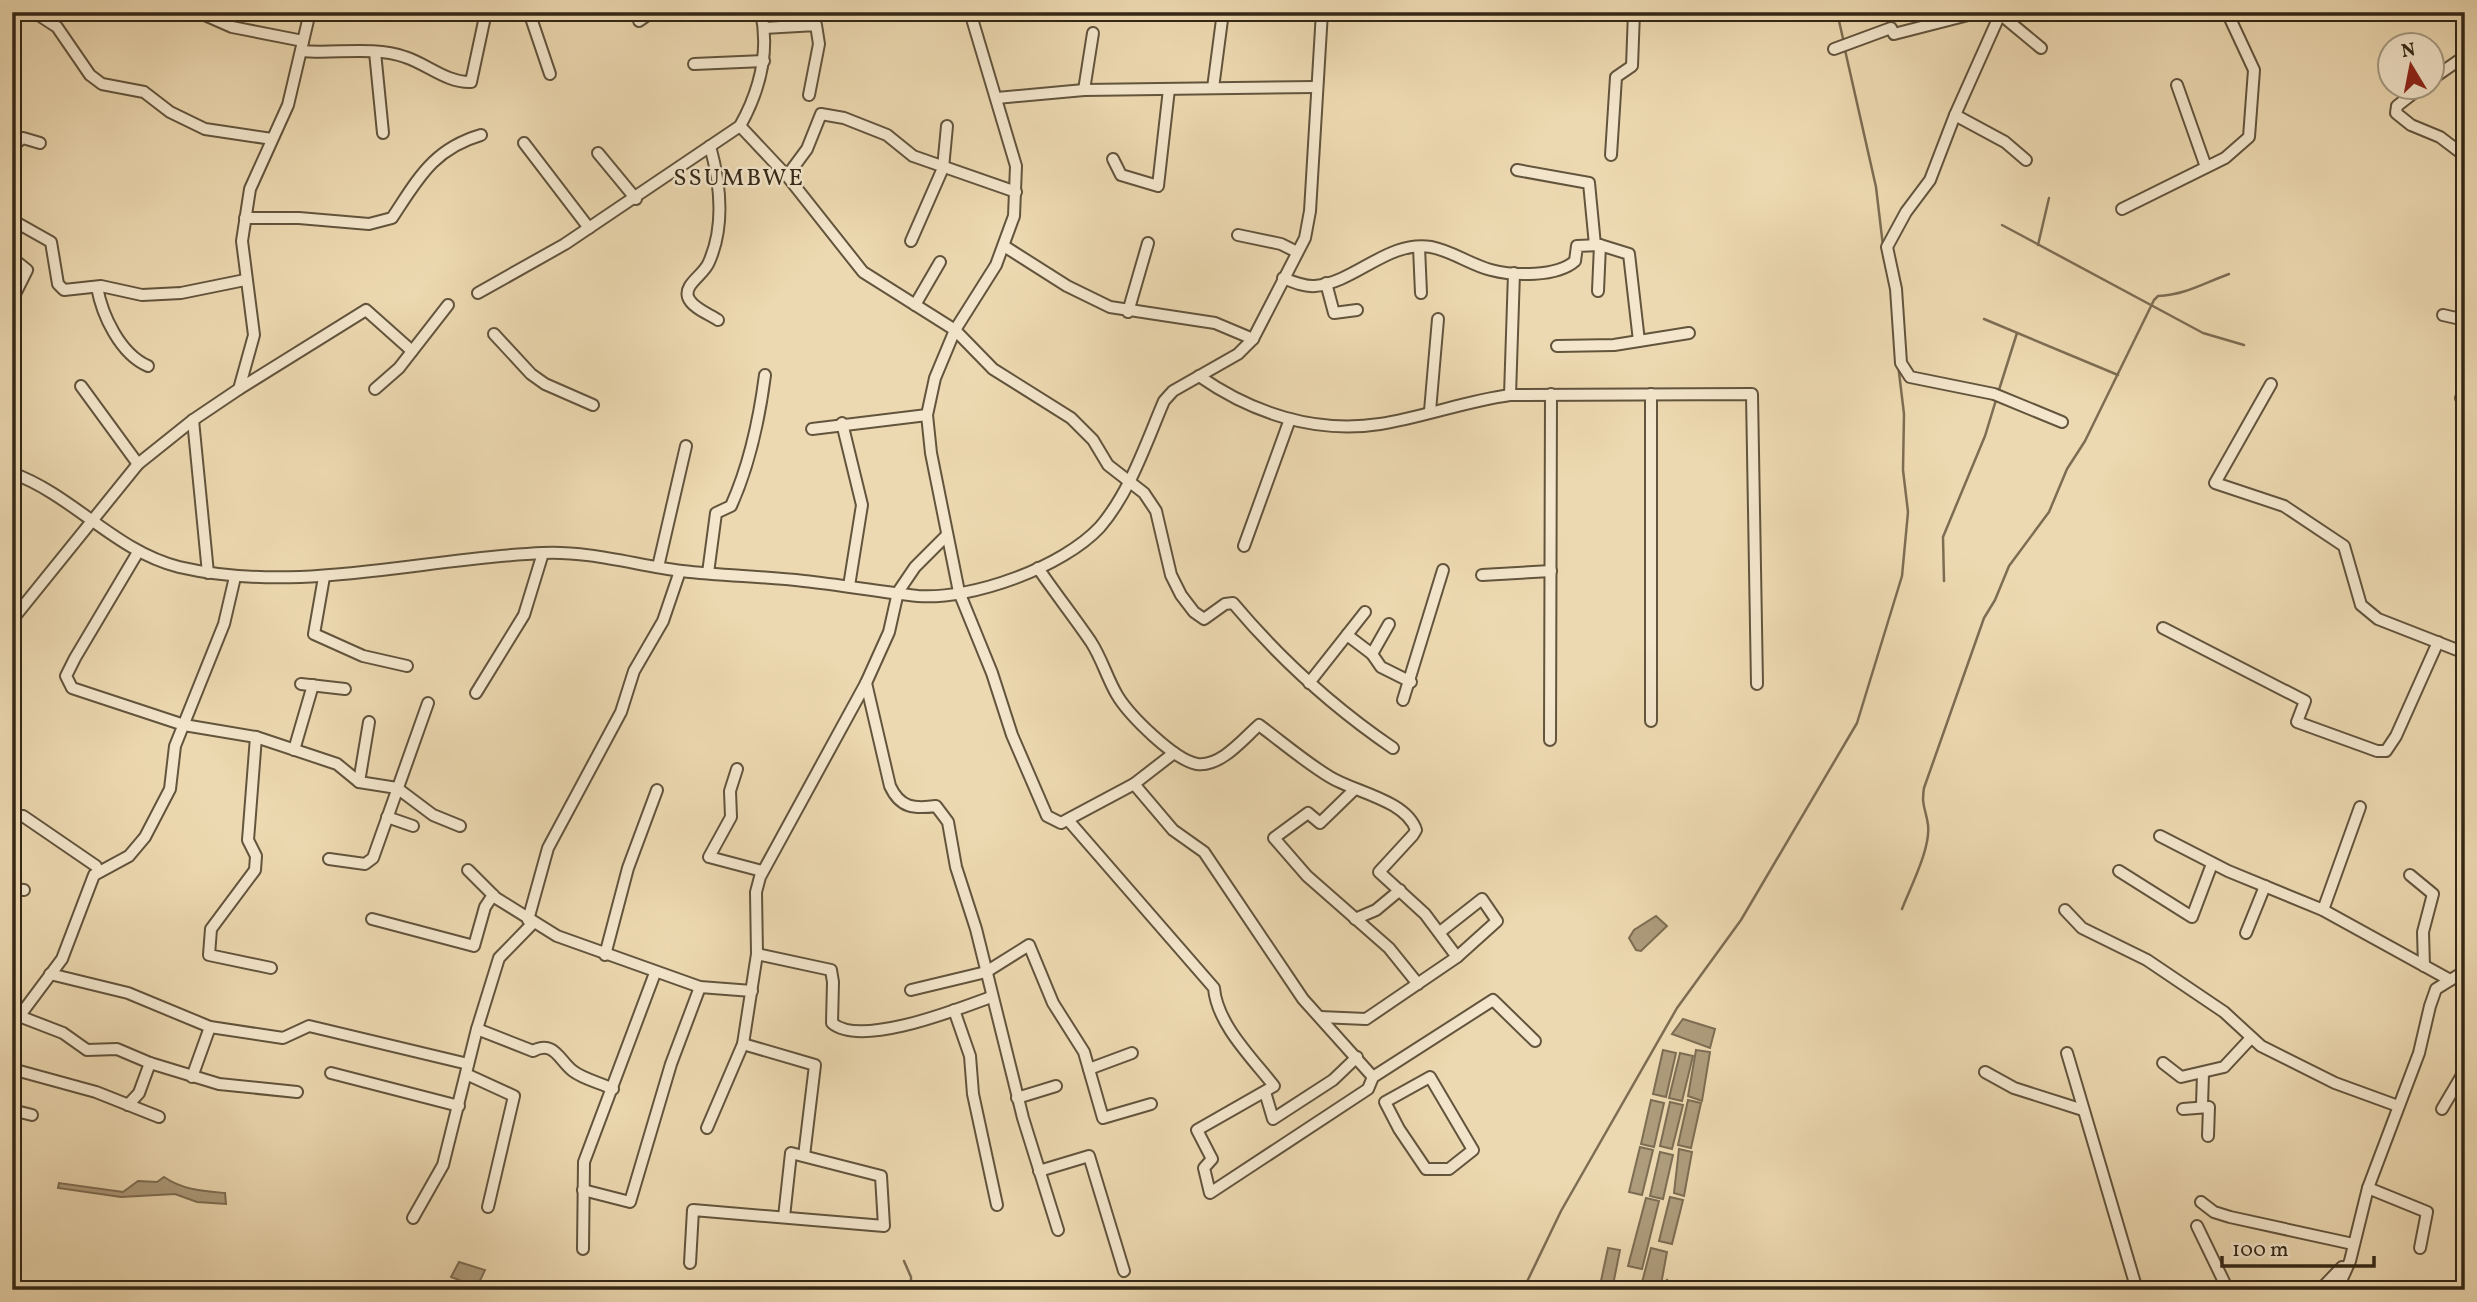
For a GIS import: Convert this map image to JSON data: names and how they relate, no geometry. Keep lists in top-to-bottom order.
{
  "districts": ["SSUMBWE"],
  "scale_bar": "100 m",
  "north": "top"
}
